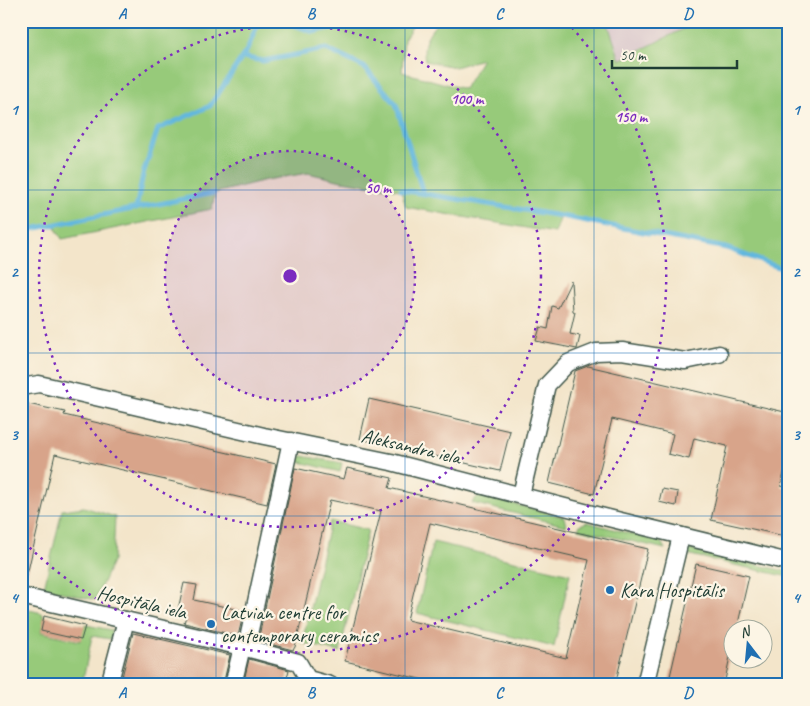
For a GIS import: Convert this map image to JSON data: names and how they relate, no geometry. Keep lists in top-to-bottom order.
{
  "streets": {
    "street": ["Aleksandra iela", "Hospitāļa iela"]
  },
  "places": ["Kara Hospitālis", "Latvian centre for contemporary ceramics"],
  "scale_bar": "50 m",
  "north": "top",
  "grid": {
    "columns": [
      "A",
      "B",
      "C",
      "D"
    ],
    "rows": [
      "1",
      "2",
      "3",
      "4"
    ]
  },
  "rings": ["100 m", "150 m", "50 m"]
}
